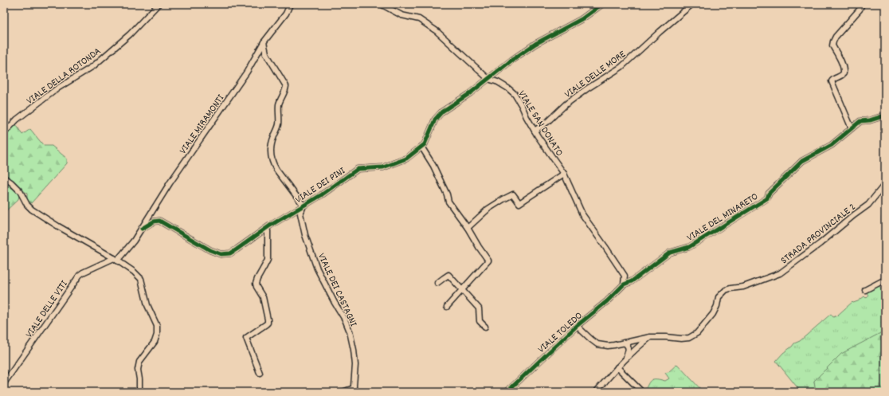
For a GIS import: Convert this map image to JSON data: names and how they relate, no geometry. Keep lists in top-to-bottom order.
{
  "streets": {
    "street": [
      "VIALE DELLE MORE",
      "VIALE DELLA ROTONDA",
      "VIALE SAN DONATO",
      "VIALE MIRAMONTI",
      "VIALE DEI PINI",
      "VIALE DEL MINARETO",
      "STRADA PROVINCIALE 2",
      "VIALE DEI CASTAGNI",
      "VIALE DELLE VITI",
      "VIALE TOLEDO"
    ]
  },
  "crossings": [
    ["VIALE DELLE MORE", "VIALE SAN DONATO"],
    ["VIALE SAN DONATO", "VIALE DEI PINI"],
    ["VIALE SAN DONATO", "VIALE DEL MINARETO"],
    ["VIALE SAN DONATO", "VIALE TOLEDO"],
    ["VIALE MIRAMONTI", "VIALE DEI PINI"],
    ["VIALE MIRAMONTI", "VIALE DELLE VITI"],
    ["VIALE DEI PINI", "VIALE DEI CASTAGNI"],
    ["VIALE DEL MINARETO", "VIALE TOLEDO"],
    ["STRADA PROVINCIALE 2", "VIALE TOLEDO"]
  ]
}
